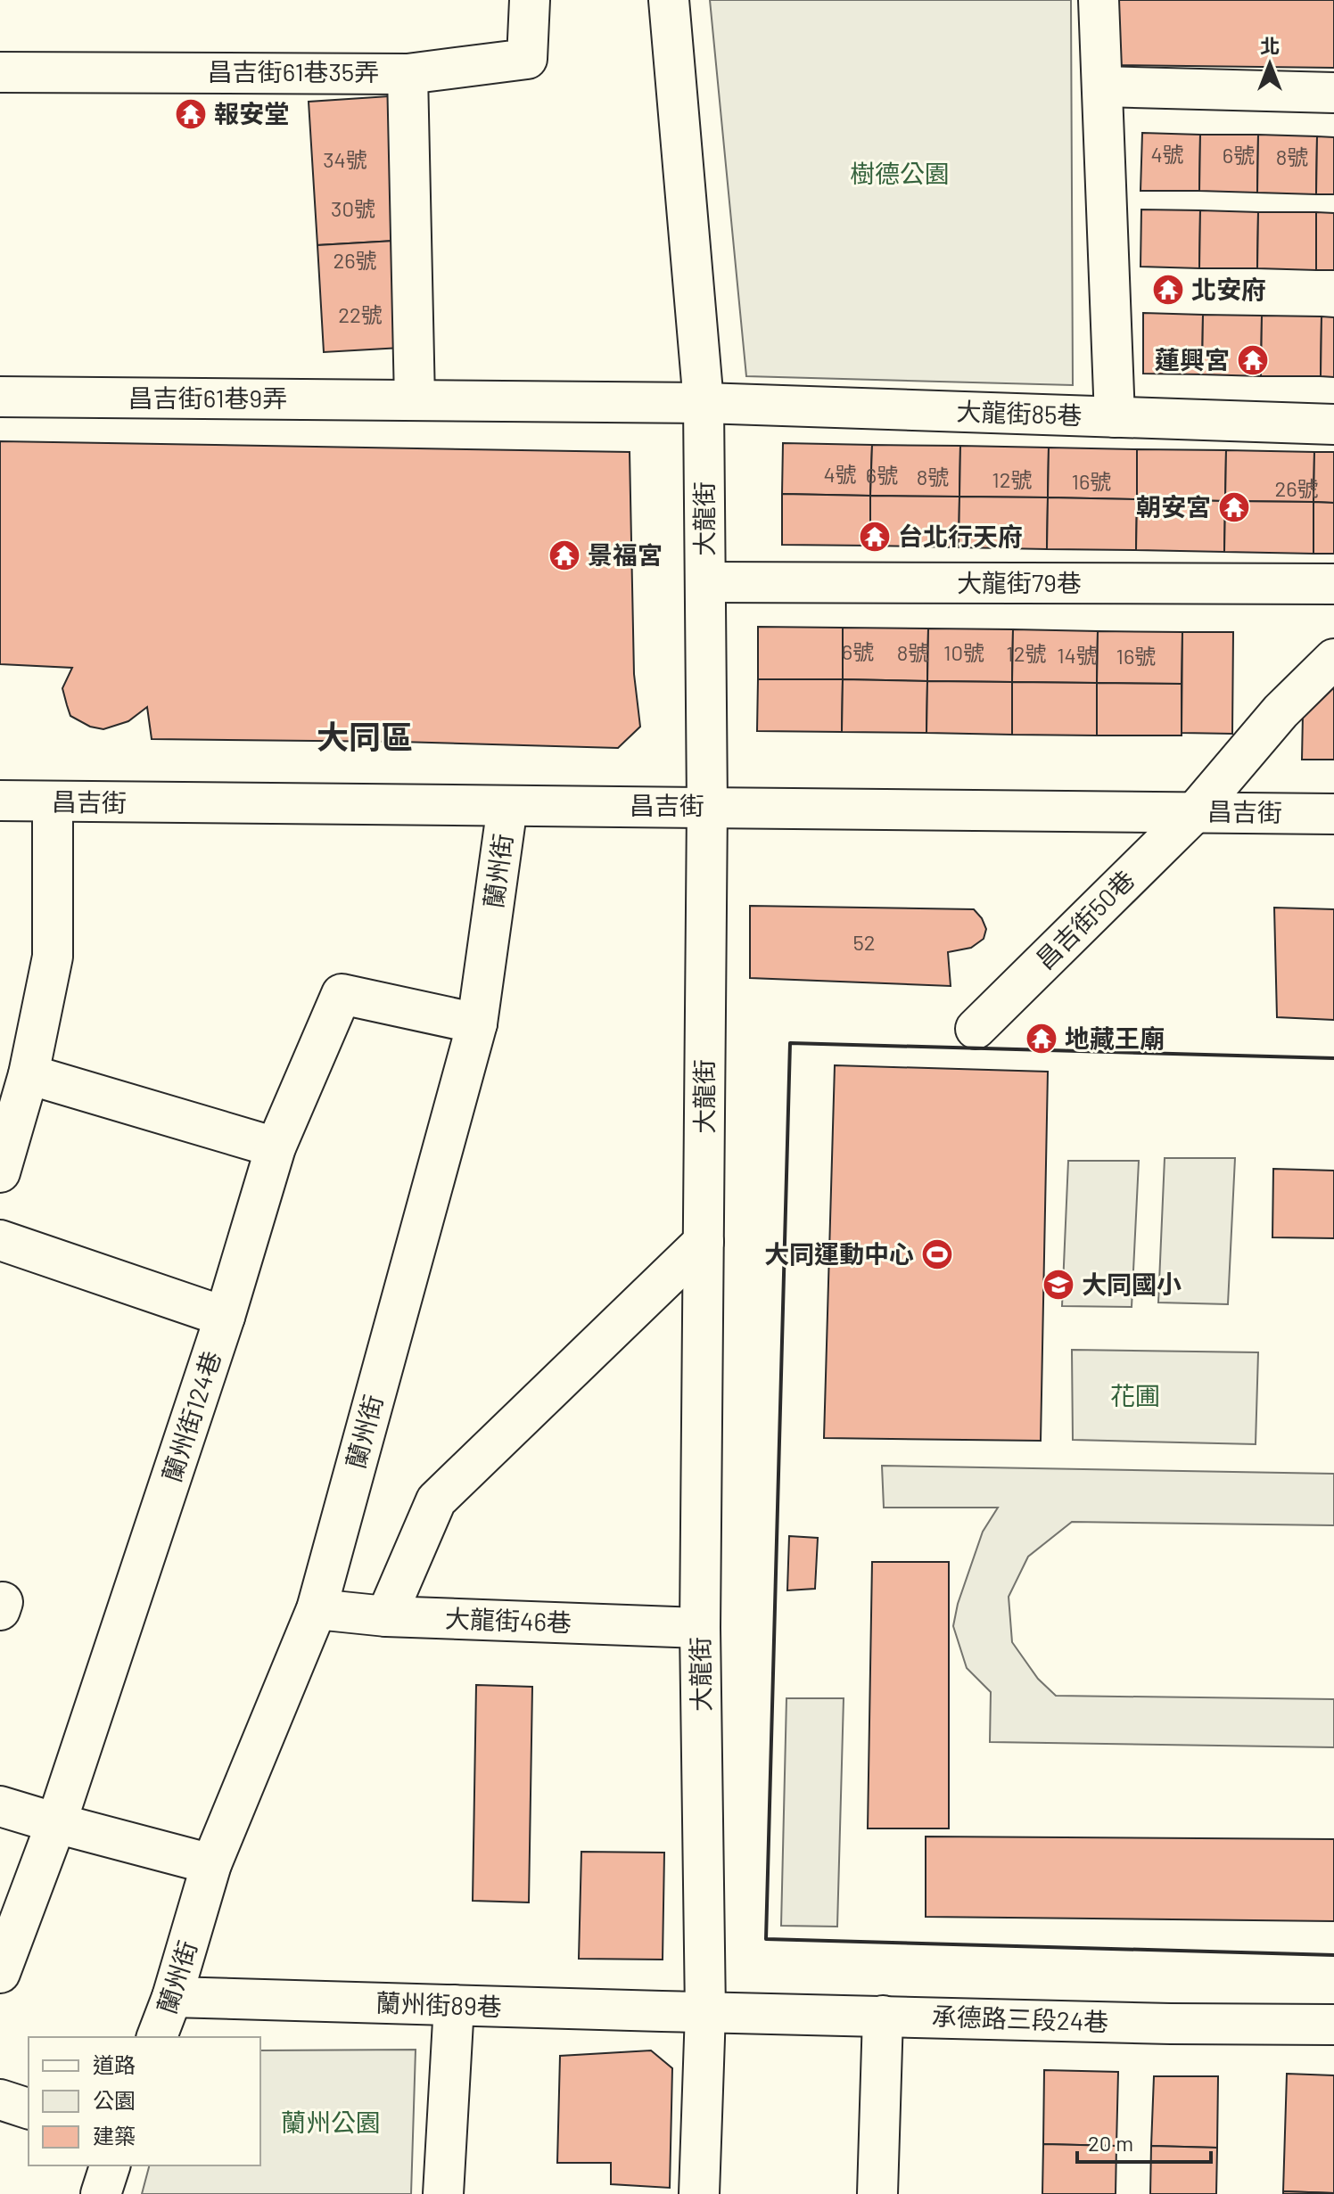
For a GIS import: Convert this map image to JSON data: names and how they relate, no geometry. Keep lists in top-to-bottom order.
{
  "streets": {
    "street": [
      "昌吉街61巷35弄",
      "昌吉街61巷9弄",
      "大龍街85巷",
      "大龍街",
      "大龍街79巷",
      "昌吉街",
      "蘭州街",
      "昌吉街50巷",
      "蘭州街124巷",
      "大龍街46巷",
      "蘭州街89巷",
      "承德路三段24巷"
    ]
  },
  "crossings": [
    ["昌吉街61巷9弄", "大龍街85巷"],
    ["昌吉街61巷9弄", "大龍街"],
    ["大龍街85巷", "大龍街"],
    ["大龍街", "大龍街79巷"],
    ["大龍街", "昌吉街"],
    ["大龍街", "大龍街46巷"],
    ["大龍街", "蘭州街89巷"],
    ["大龍街", "承德路三段24巷"],
    ["昌吉街", "蘭州街"],
    ["昌吉街", "昌吉街50巷"],
    ["蘭州街", "蘭州街124巷"],
    ["蘭州街", "大龍街46巷"],
    ["蘭州街", "蘭州街89巷"],
    ["蘭州街89巷", "承德路三段24巷"]
  ],
  "districts": ["大同區"],
  "parks": ["樹德公園", "花圃", "蘭州公園"],
  "places": {
    "temple": [
      "報安堂",
      "北安府",
      "蓮興宮",
      "朝安宮",
      "台北行天府",
      "景福宮",
      "地藏王廟"
    ],
    "sports": ["大同運動中心"],
    "school or university": ["大同國小"]
  },
  "house_numbers": [
    "4號",
    "6號",
    "8號",
    "34號",
    "30號",
    "26號",
    "22號",
    "4號",
    "6號",
    "8號",
    "12號",
    "16號",
    "26號",
    "6號",
    "8號",
    "10號",
    "12號",
    "14號",
    "16號",
    "52"
  ],
  "legend": ["道路", "公園", "建築"],
  "scale_bar": "20 m",
  "north": "top"
}
